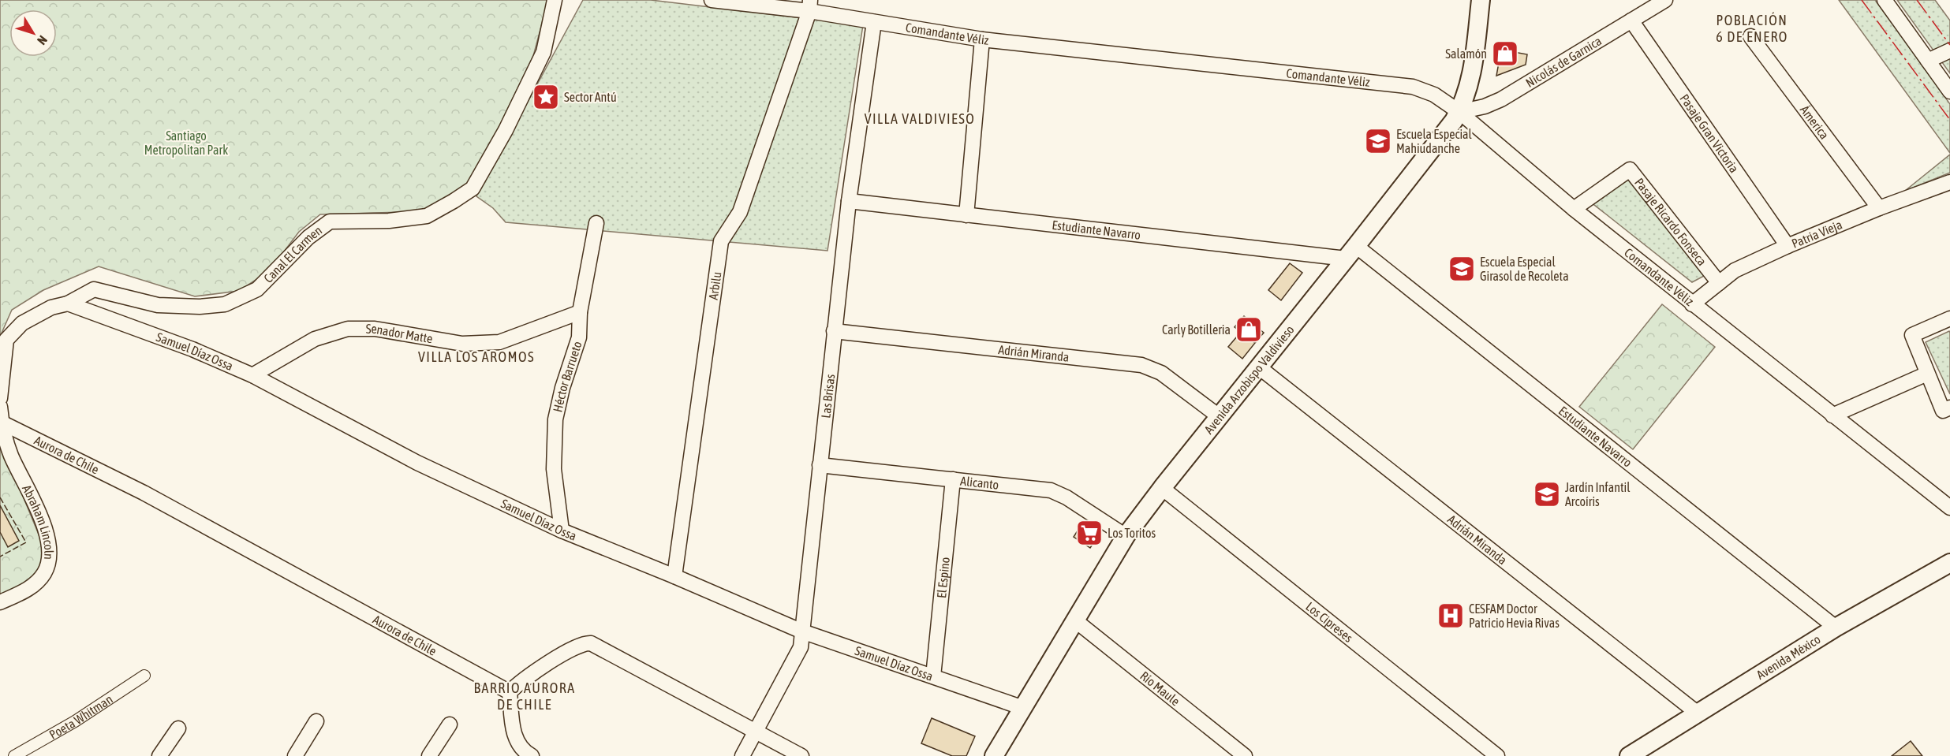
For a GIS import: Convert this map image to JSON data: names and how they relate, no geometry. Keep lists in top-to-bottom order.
{
  "streets": {
    "street": [
      "Comandante Véliz",
      "Nicolás de Garnica",
      "Ámerica",
      "Pasaje Gran Victoria",
      "Pasaje Ricardo Fonseca",
      "Estudiante Navarro",
      "Patria Vieja",
      "Canal El Carmen",
      "Arbilu",
      "Senador Matte",
      "Samuel Díaz Ossa",
      "Adrián Miranda",
      "Héctor Barrueto",
      "Avenida Arzobispo Valdivieso",
      "Las Brisas",
      "Aurora de Chile",
      "Alicanto",
      "Abraham Lincoln",
      "El Espino",
      "Los Cipreses",
      "Avenida México",
      "Río Maule",
      "Poeta Whitman"
    ]
  },
  "crossings": [
    ["Comandante Véliz", "Nicolás de Garnica"],
    ["Comandante Véliz", "Pasaje Ricardo Fonseca"],
    ["Comandante Véliz", "Patria Vieja"],
    ["Comandante Véliz", "Arbilu"],
    ["Comandante Véliz", "Avenida Arzobispo Valdivieso"],
    ["Comandante Véliz", "Las Brisas"],
    ["Nicolás de Garnica", "Pasaje Gran Victoria"],
    ["Nicolás de Garnica", "Avenida Arzobispo Valdivieso"],
    ["Ámerica", "Patria Vieja"],
    ["Pasaje Gran Victoria", "Patria Vieja"],
    ["Pasaje Ricardo Fonseca", "Patria Vieja"],
    ["Estudiante Navarro", "Avenida Arzobispo Valdivieso"],
    ["Estudiante Navarro", "Las Brisas"],
    ["Estudiante Navarro", "Avenida México"],
    ["Canal El Carmen", "Samuel Díaz Ossa"],
    ["Arbilu", "Samuel Díaz Ossa"],
    ["Senador Matte", "Samuel Díaz Ossa"],
    ["Senador Matte", "Héctor Barrueto"],
    ["Samuel Díaz Ossa", "Héctor Barrueto"],
    ["Samuel Díaz Ossa", "Avenida Arzobispo Valdivieso"],
    ["Samuel Díaz Ossa", "Las Brisas"],
    ["Samuel Díaz Ossa", "El Espino"],
    ["Adrián Miranda", "Avenida Arzobispo Valdivieso"],
    ["Adrián Miranda", "Las Brisas"],
    ["Adrián Miranda", "Avenida México"],
    ["Avenida Arzobispo Valdivieso", "Alicanto"],
    ["Avenida Arzobispo Valdivieso", "Los Cipreses"],
    ["Avenida Arzobispo Valdivieso", "Río Maule"],
    ["Las Brisas", "Alicanto"],
    ["Aurora de Chile", "Abraham Lincoln"],
    ["Alicanto", "El Espino"]
  ],
  "districts": [
    "POBLACIÓN 6 DE ENERO",
    "VILLA VALDIVIESO",
    "VILLA LOS AROMOS",
    "BARRIO AURORA DE CHILE"
  ],
  "parks": ["Santiago Metropolitan Park"],
  "places": {
    "shop": ["Salamón", "Carly Botilleria"],
    "place": ["Sector Antú"],
    "school or university": ["Escuela Especial Mahiudanche", "Escuela Especial Girasol de Recoleta", "Jardín Infantil Arcoíris"],
    "supermarket": ["Los Toritos"],
    "hospital": ["CESFAM Doctor Patricio Hevia Rivas"]
  },
  "north": "bottom right"
}
